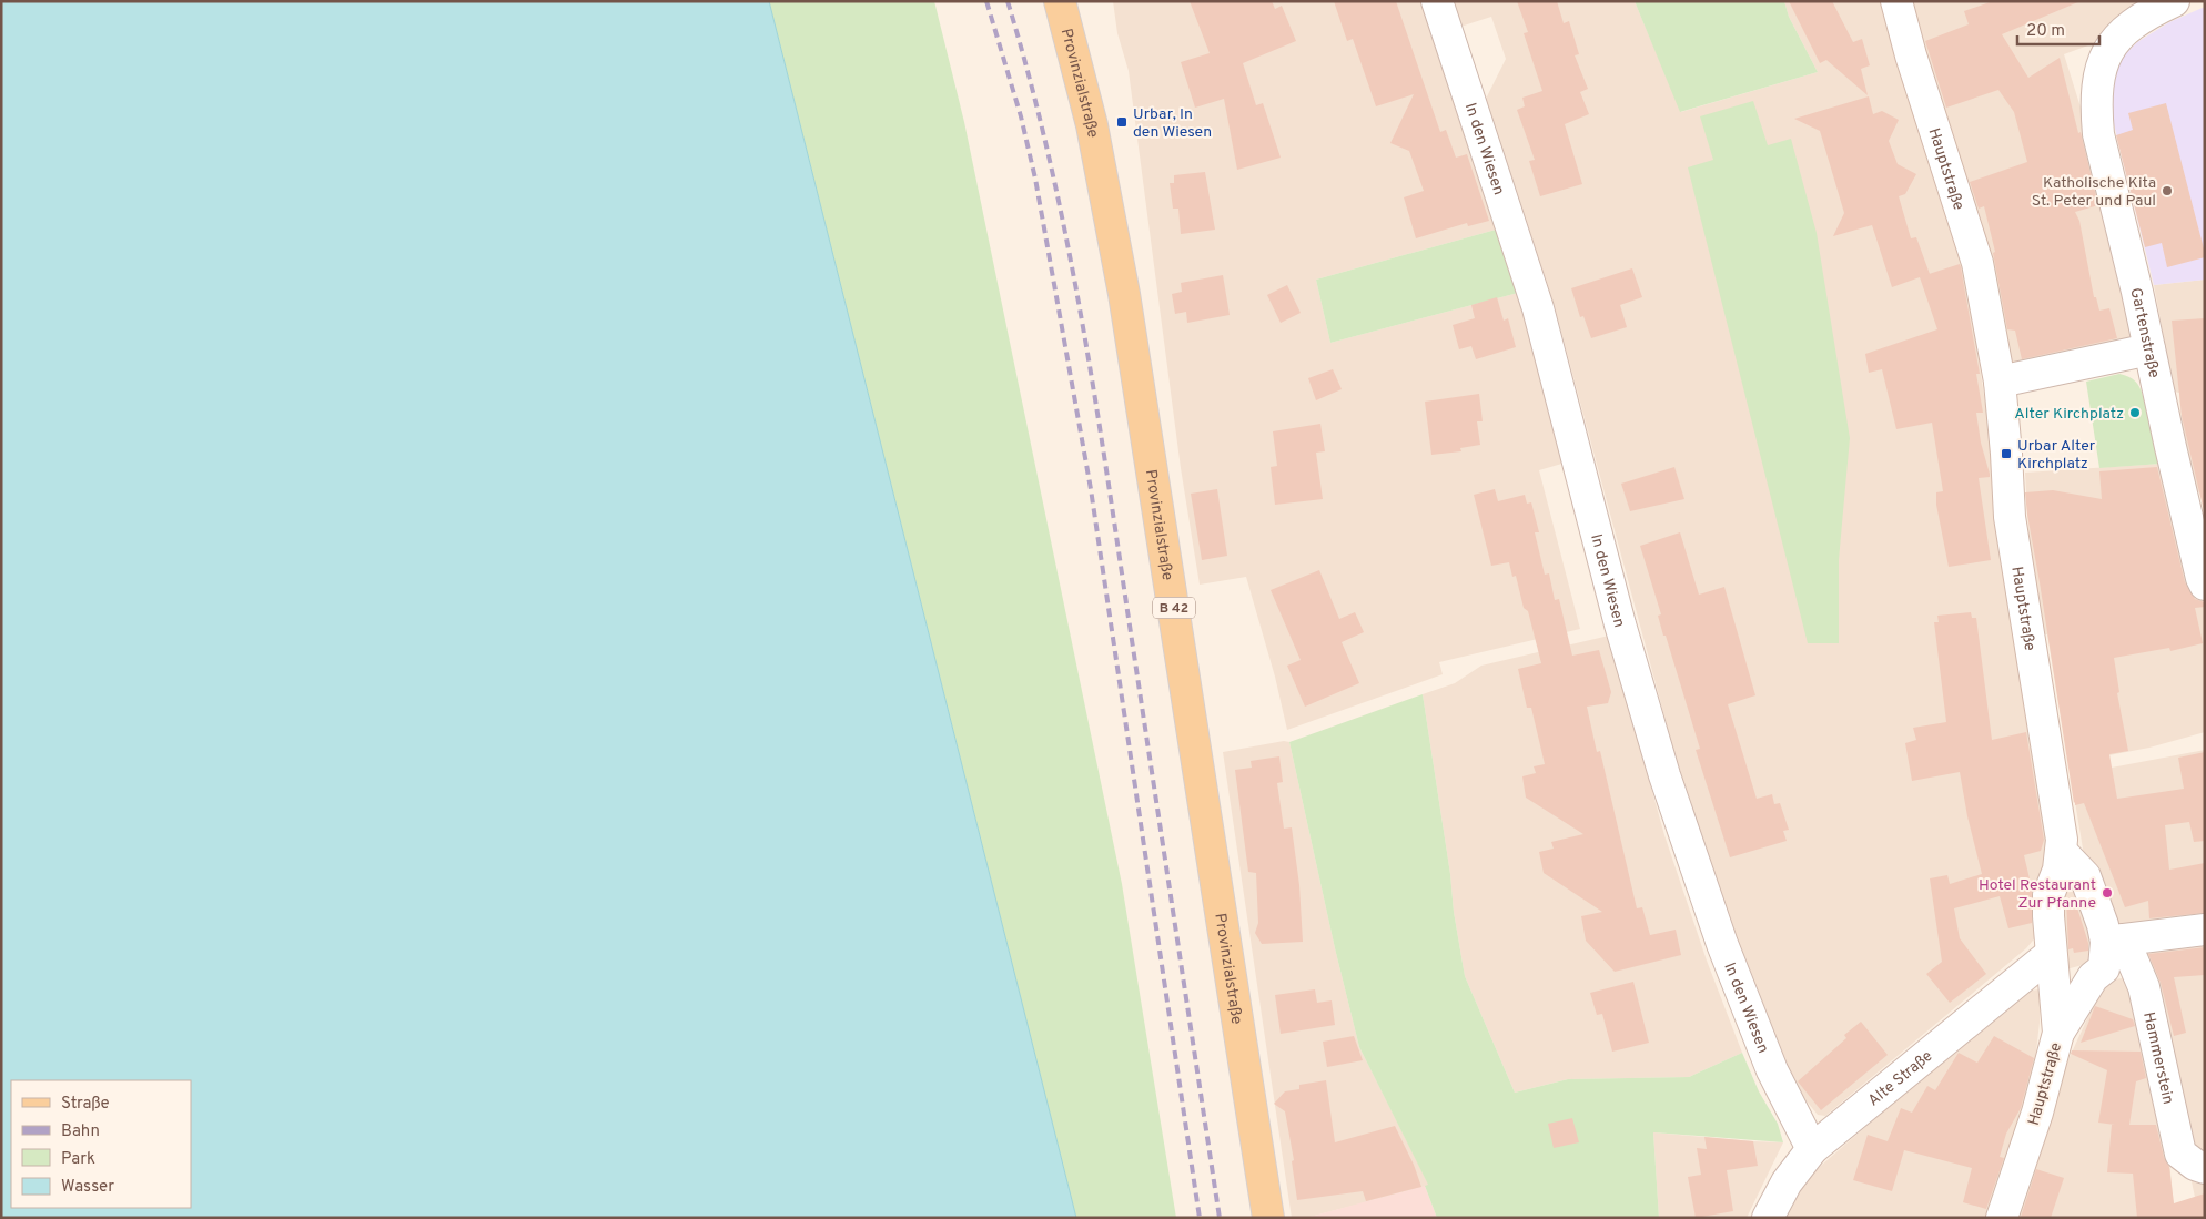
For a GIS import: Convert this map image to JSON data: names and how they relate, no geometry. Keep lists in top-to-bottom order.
{
  "streets": {
    "main road": ["Provinzialstraße", "B 42"],
    "street": [
      "In den Wiesen",
      "Hauptstraße",
      "Gartenstraße",
      "Hammerstein",
      "Alte Straße"
    ]
  },
  "crossings": [
    ["In den Wiesen", "Alte Straße"],
    ["Hauptstraße", "Alte Straße"]
  ],
  "places": {
    "transit": ["Urbar, In den Wiesen", "Urbar Alter Kirchplatz"],
    "other": ["Katholische Kita St. Peter und Paul", "Alter Kirchplatz", "Hotel Restaurant Zur Pfanne"]
  },
  "legend": [
    "Straße",
    "Bahn",
    "Park",
    "Wasser"
  ],
  "scale_bar": "20 m"
}
